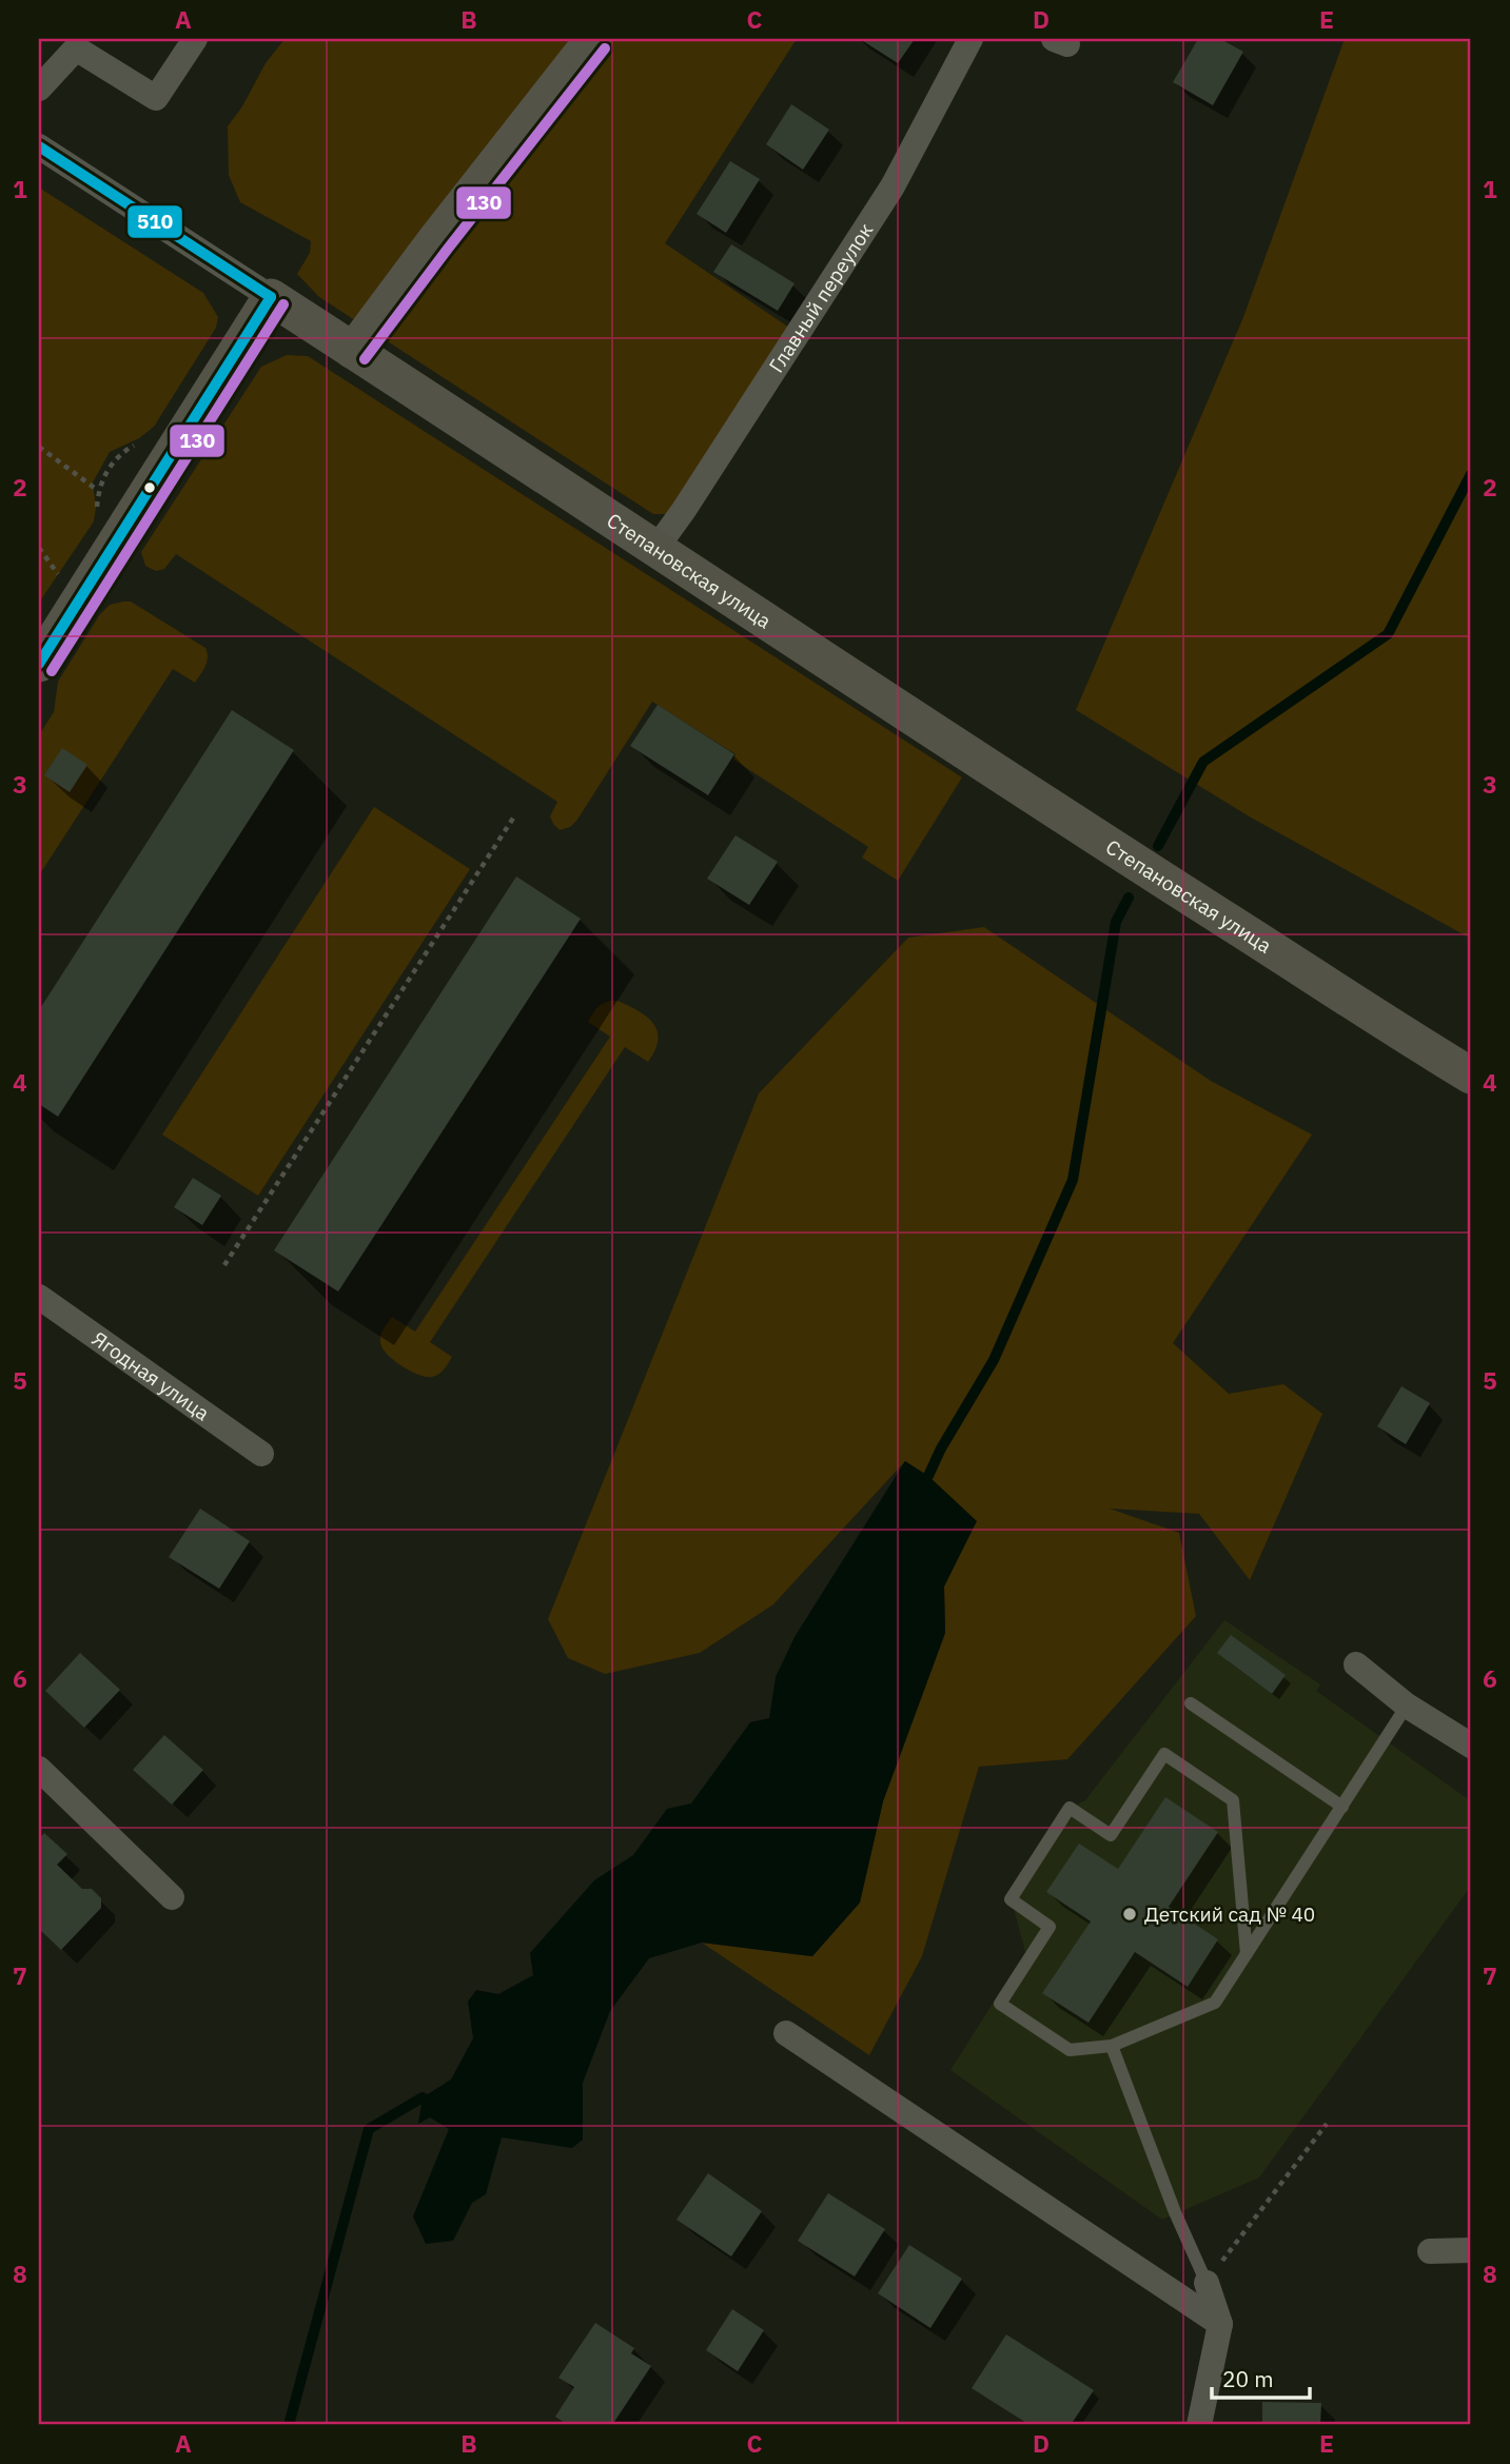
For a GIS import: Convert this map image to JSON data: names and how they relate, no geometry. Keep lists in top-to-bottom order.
{
  "streets": {
    "street": ["Главный переулок", "Степановская улица", "Ягодная улица"]
  },
  "crossings": [
    ["Главный переулок", "Степановская улица"]
  ],
  "places": ["Детский сад № 40"],
  "lines": ["transit line 130", "transit line 510"],
  "scale_bar": "20 m",
  "grid": {
    "columns": [
      "A",
      "B",
      "C",
      "D",
      "E"
    ],
    "rows": [
      "1",
      "2",
      "3",
      "4",
      "5",
      "6",
      "7",
      "8"
    ]
  }
}
